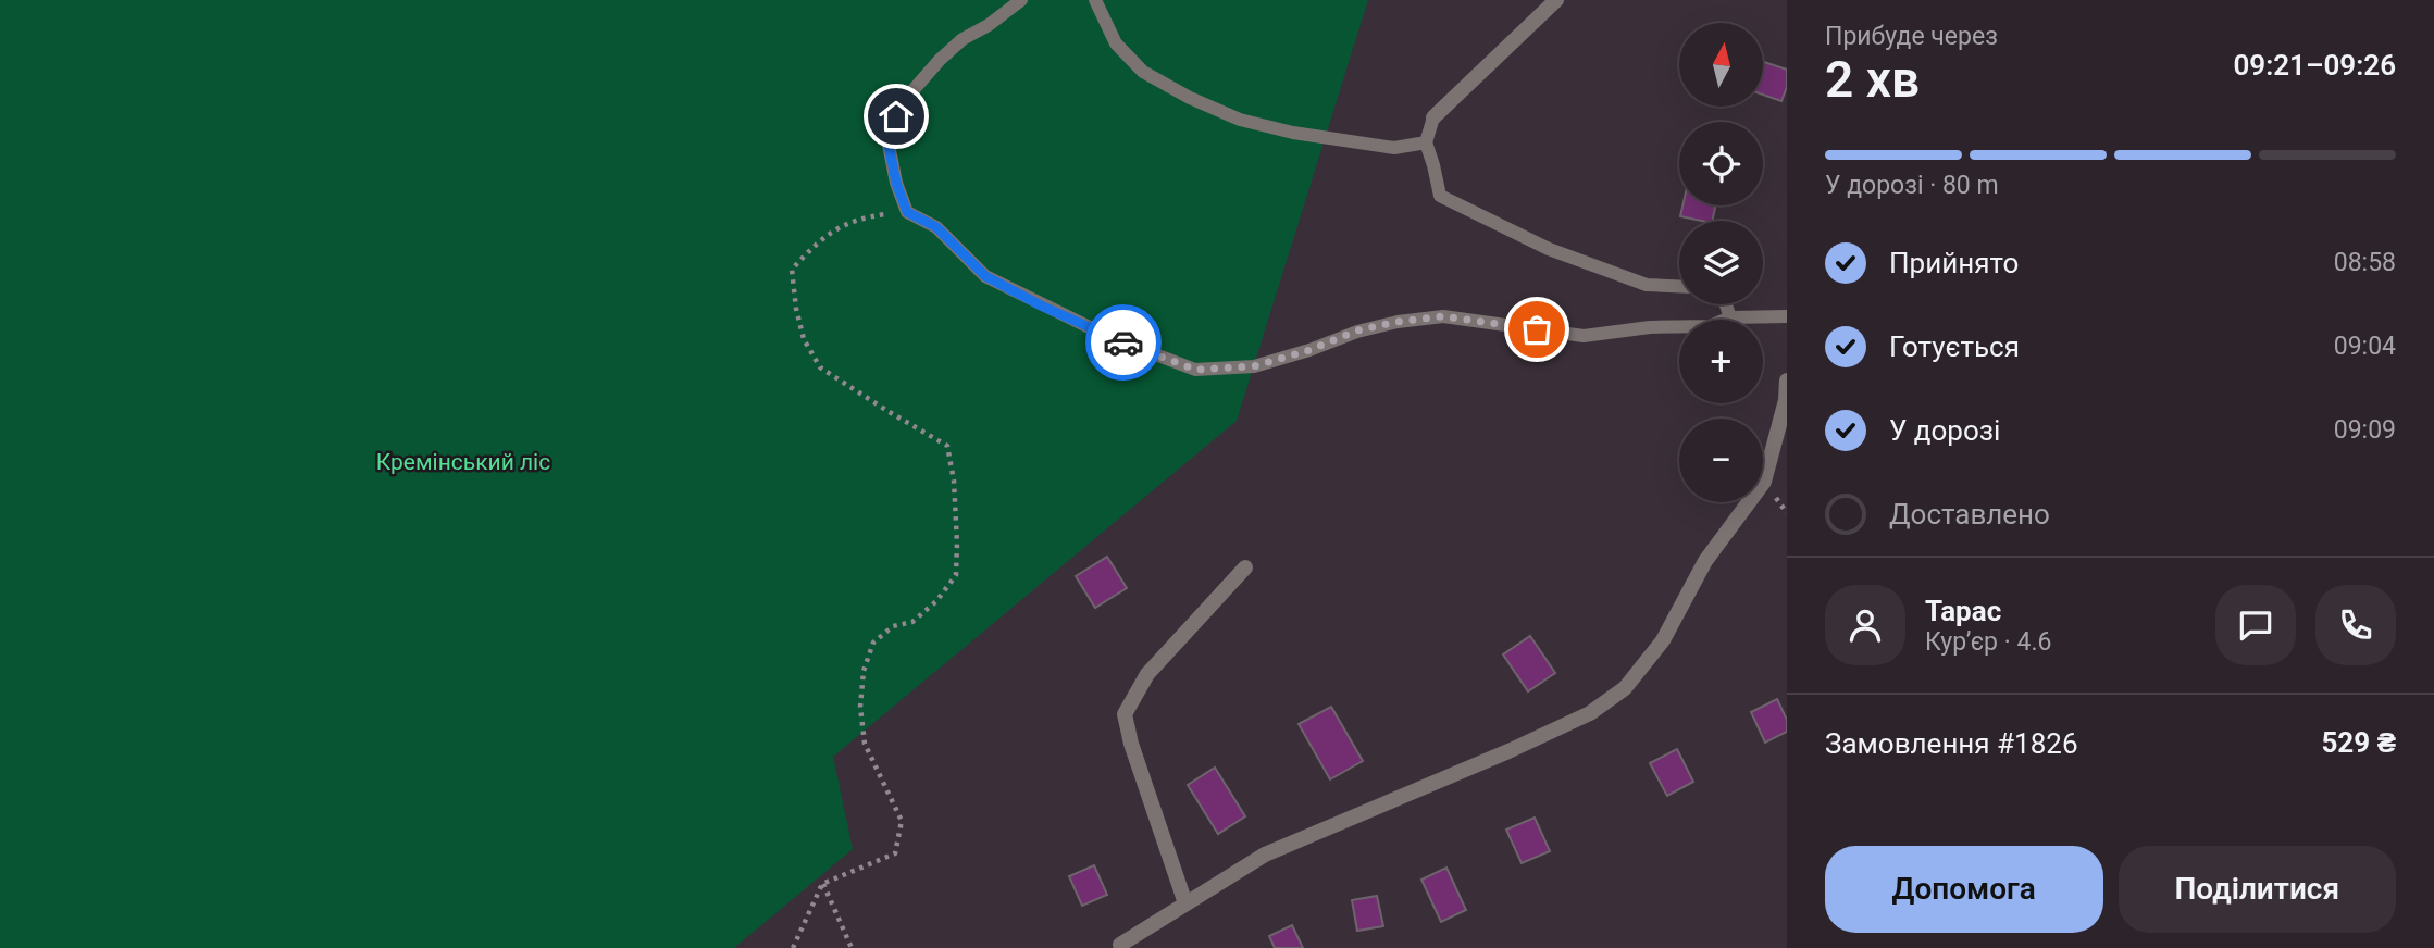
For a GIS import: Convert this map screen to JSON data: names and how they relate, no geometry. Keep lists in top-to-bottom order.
{
  "parks": ["Кремінський ліс"],
  "north": "top",
  "page": {
    "heading": ["2 хв", "Прибуде через", "09:21–09:26"],
    "panel": [
      "Тарас",
      "Кур’єр · 4.6",
      "Замовлення #1826",
      "529 ₴"
    ],
    "map_buttons": ["+", "−"],
    "bar": "У дорозі · 80 m",
    "list": [
      ["Прийнято", "08:58"],
      ["Готується", "09:04"],
      ["У дорозі", "09:09"],
      "Доставлено"
    ],
    "buttons": ["Допомога", "Поділитися"]
  }
}
